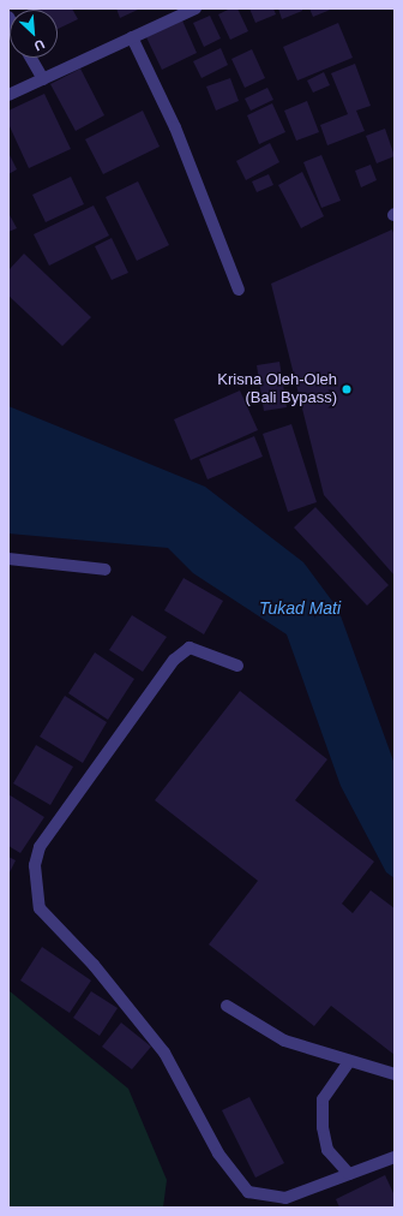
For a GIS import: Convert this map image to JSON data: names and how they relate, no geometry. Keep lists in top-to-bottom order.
{
  "water": ["Tukad Mati"],
  "places": ["Krisna Oleh-Oleh (Bali Bypass)"],
  "north": "bottom right"
}
